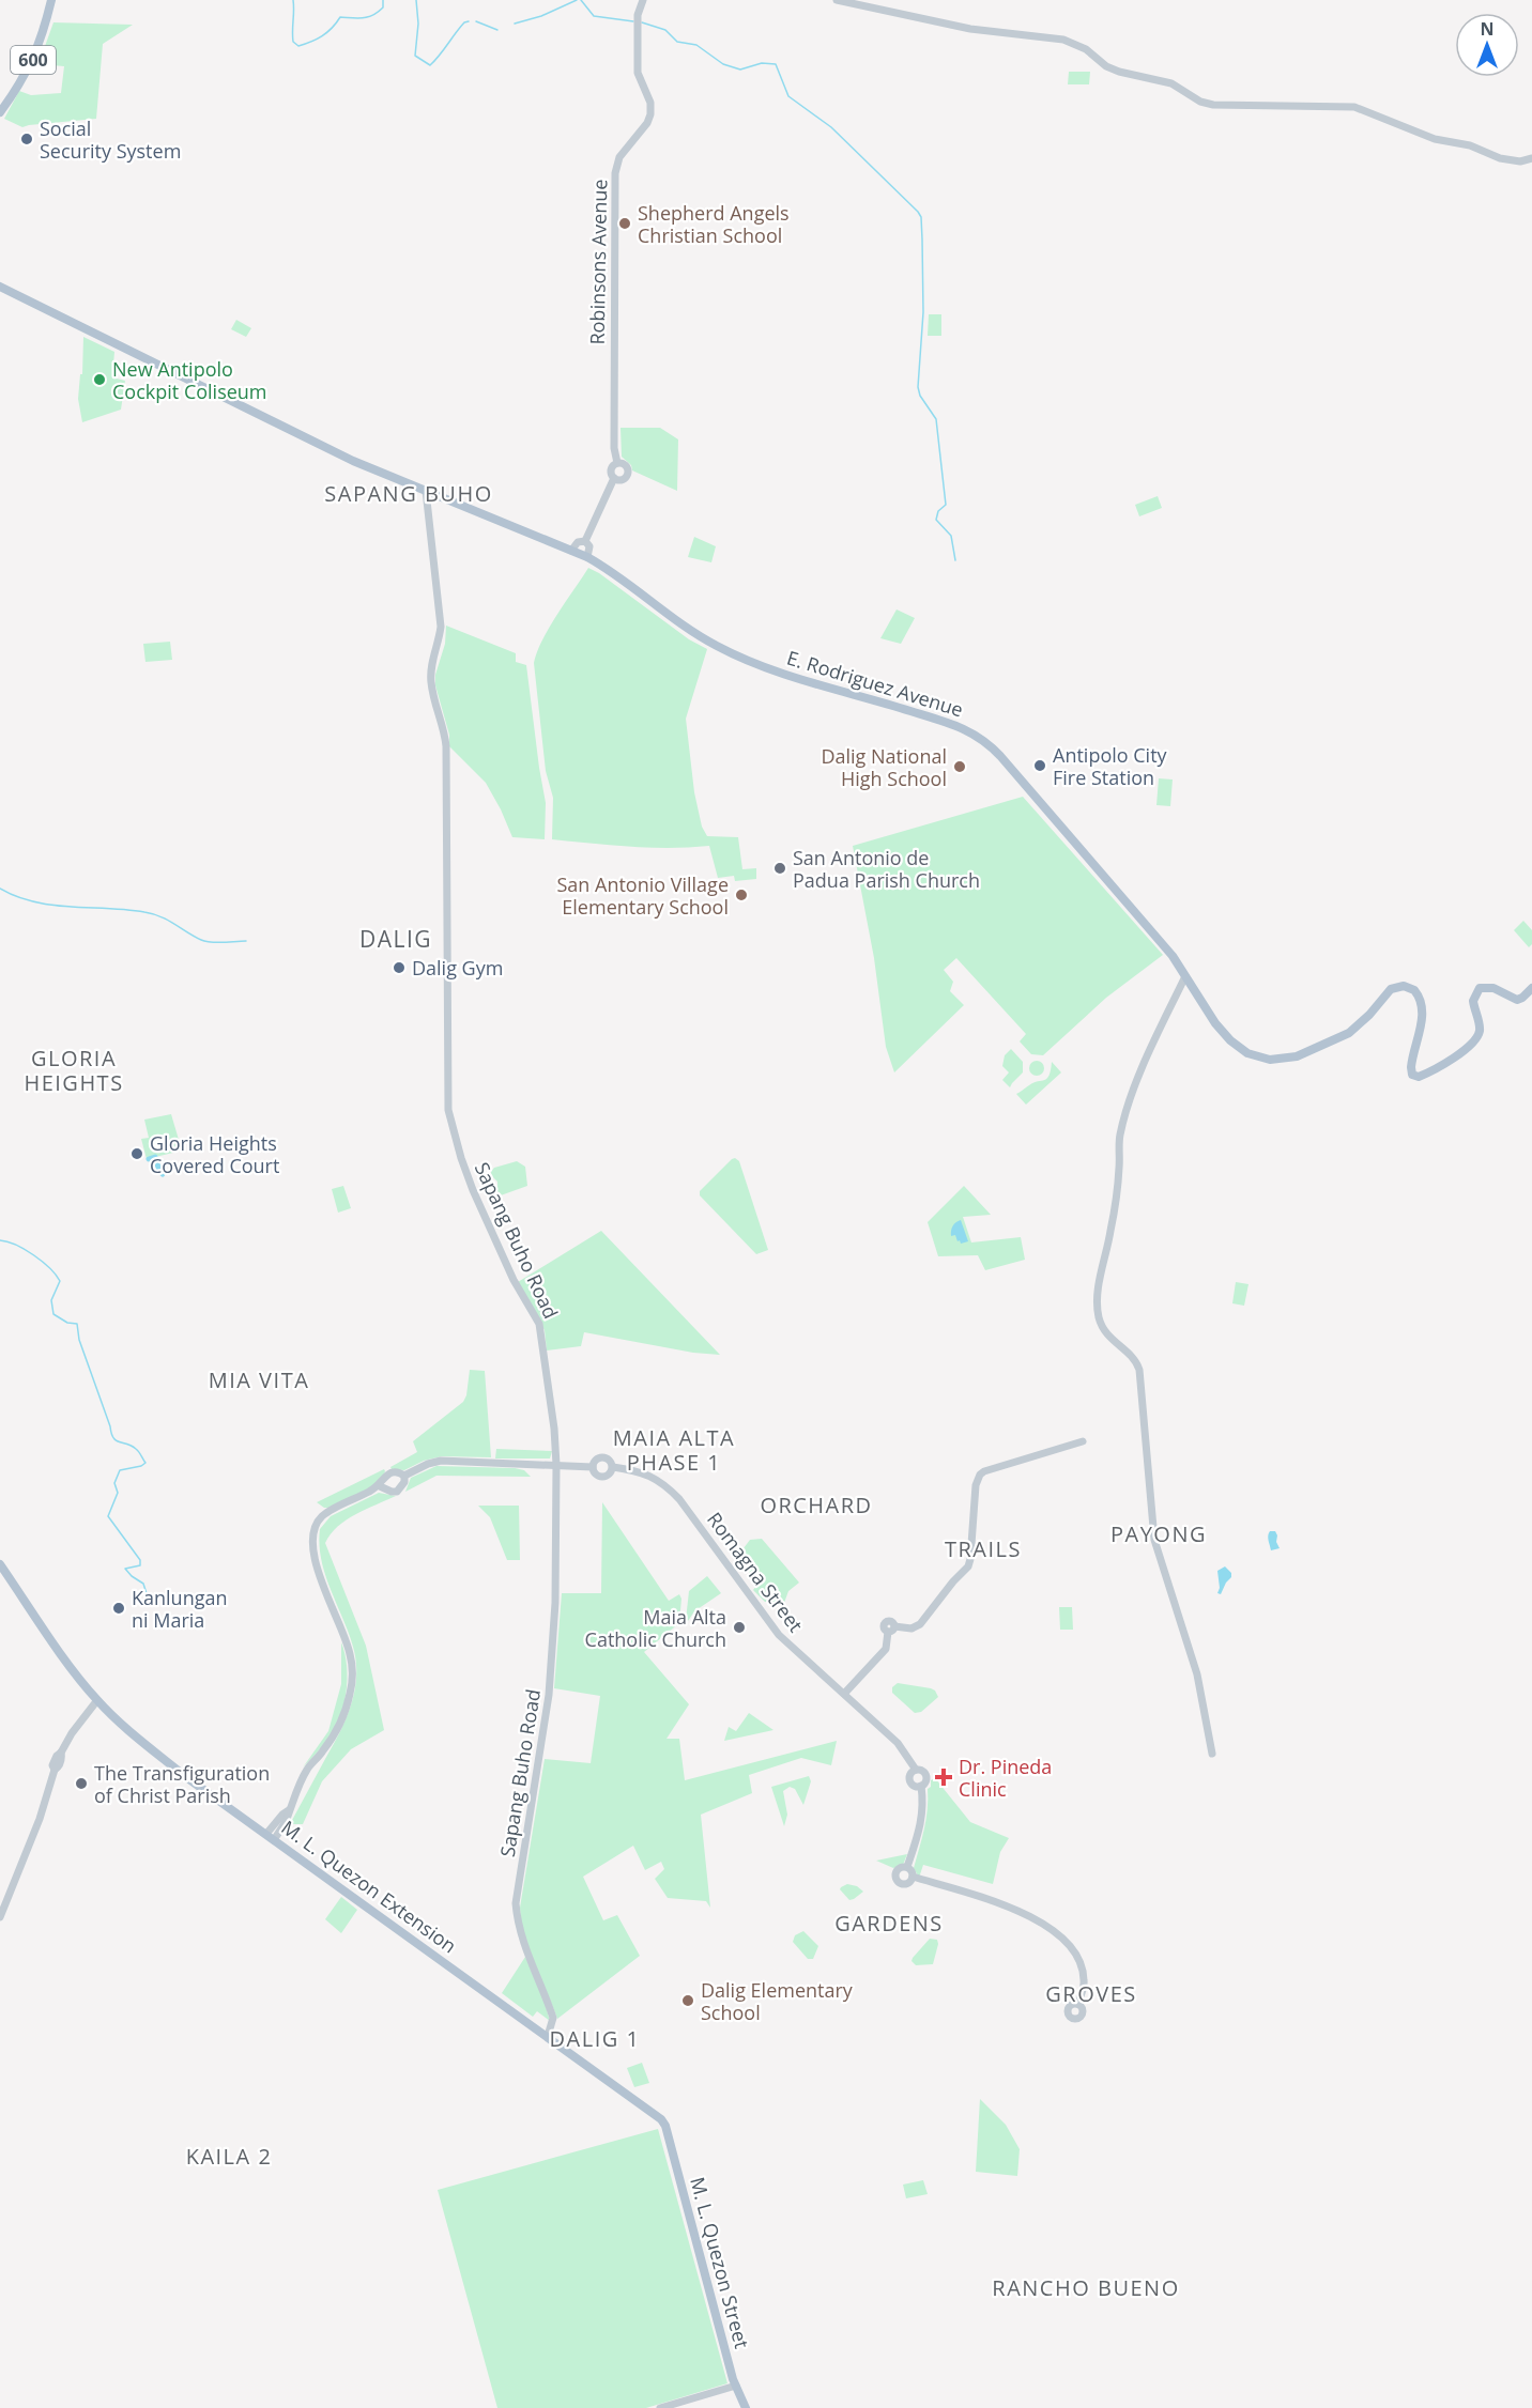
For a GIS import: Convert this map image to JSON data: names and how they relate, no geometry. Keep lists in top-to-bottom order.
{
  "streets": {
    "main road": [
      "600",
      "E. Rodriguez Avenue",
      "M. L. Quezon Extension",
      "M. L. Quezon Street"
    ],
    "street": ["Robinsons Avenue", "Sapang Buho Road", "Romagna Street"]
  },
  "crossings": [
    ["E. Rodriguez Avenue", "Sapang Buho Road"],
    ["Sapang Buho Road", "M. L. Quezon Extension"],
    ["M. L. Quezon Extension", "M. L. Quezon Street"]
  ],
  "districts": [
    "SAPANG BUHO",
    "DALIG",
    "GLORIA HEIGHTS",
    "MIA VITA",
    "MAIA ALTA PHASE 1",
    "ORCHARD",
    "PAYONG",
    "TRAILS",
    "GARDENS",
    "GROVES",
    "DALIG 1",
    "KAILA 2",
    "RANCHO BUENO"
  ],
  "places": {
    "other": [
      "Social Security System",
      "Shepherd Angels Christian School",
      "New Antipolo Cockpit Coliseum",
      "Antipolo City Fire Station",
      "Dalig National High School",
      "San Antonio de Padua Parish Church",
      "San Antonio Village Elementary School",
      "Dalig Gym",
      "Gloria Heights Covered Court",
      "Kanlungan ni Maria",
      "Maia Alta Catholic Church",
      "The Transfiguration of Christ Parish",
      "Dalig Elementary School"
    ],
    "health": ["Dr. Pineda Clinic"]
  },
  "north": "top"
}
